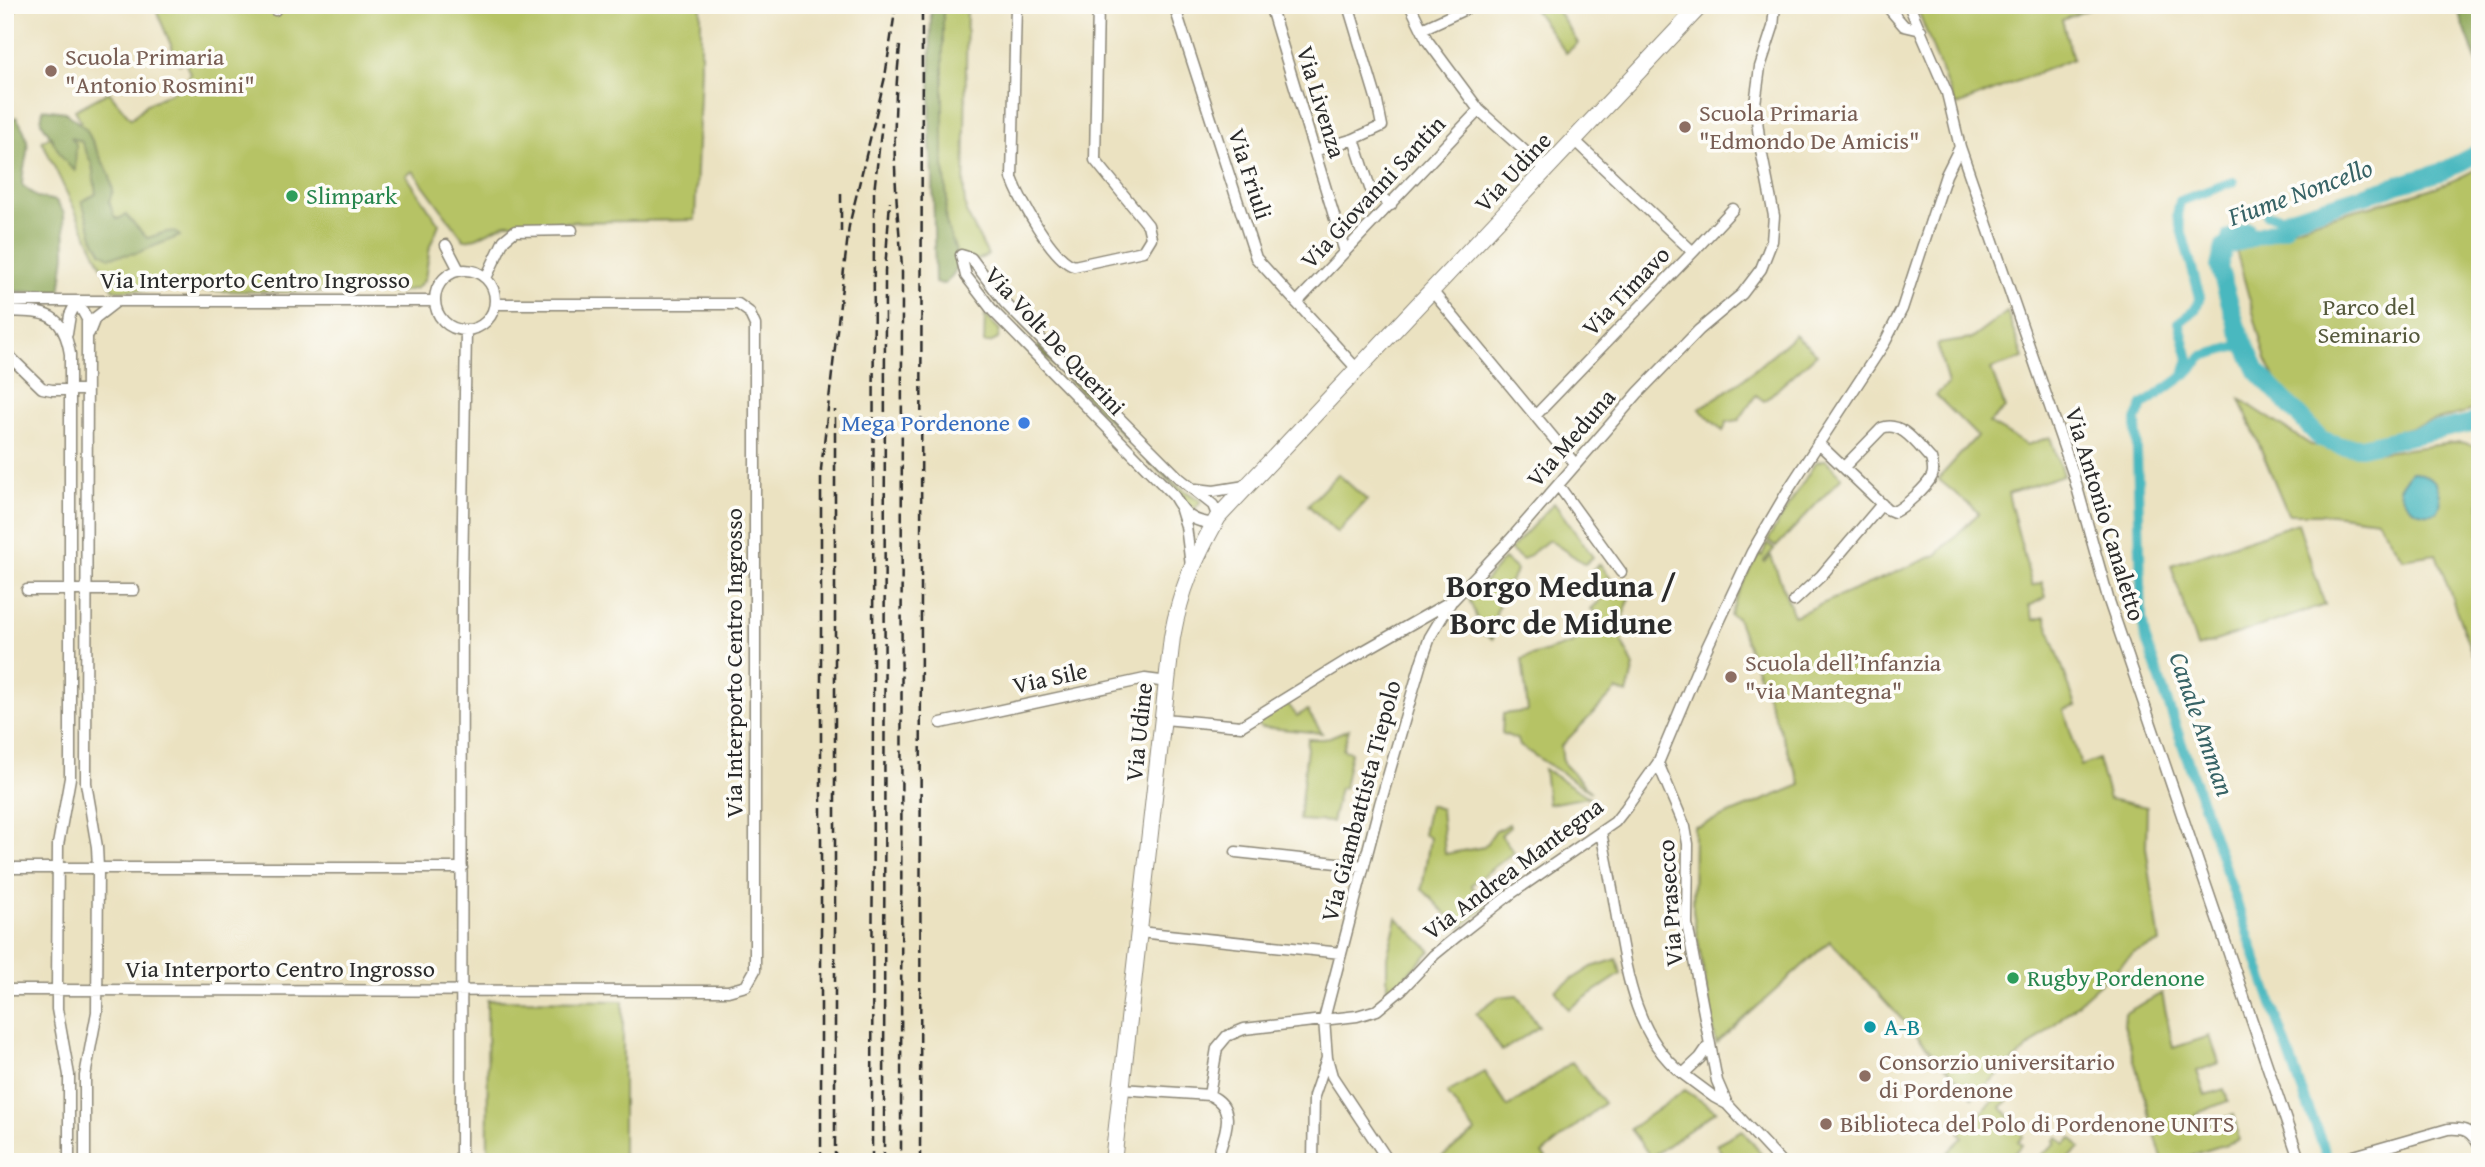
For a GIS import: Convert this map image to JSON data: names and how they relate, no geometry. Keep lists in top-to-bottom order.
{
  "streets": {
    "main road": ["Via Udine"],
    "street": [
      "Via Livenza",
      "Via Friuli",
      "Via Giovanni Santin",
      "Via Interporto Centro Ingrosso",
      "Via Timavo",
      "Via Volt De Querini",
      "Via Meduna",
      "Via Antonio Canaletto",
      "Via Sile",
      "Via Giambattista Tiepolo",
      "Via Andrea Mantegna",
      "Via Prasecco"
    ]
  },
  "crossings": [
    ["Via Livenza", "Via Giovanni Santin"],
    ["Via Udine", "Via Friuli"],
    ["Via Udine", "Via Timavo"],
    ["Via Udine", "Via Volt De Querini"],
    ["Via Udine", "Via Meduna"],
    ["Via Udine", "Via Sile"],
    ["Via Friuli", "Via Giovanni Santin"],
    ["Via Meduna", "Via Giambattista Tiepolo"],
    ["Via Antonio Canaletto", "Via Andrea Mantegna"],
    ["Via Giambattista Tiepolo", "Via Andrea Mantegna"],
    ["Via Andrea Mantegna", "Via Prasecco"]
  ],
  "districts": ["Borgo Meduna / Borc de Midune"],
  "water": ["Fiume Noncello", "Canale Amman"],
  "parks": ["Parco del Seminario"],
  "places": [
    "Scuola Primaria \"Antonio Rosmini\"",
    "Scuola Primaria \"Edmondo De Amicis\"",
    "Slimpark",
    "Mega Pordenone",
    "Scuola dell’Infanzia \"via Mantegna\"",
    "Rugby Pordenone",
    "A-B",
    "Consorzio universitario di Pordenone",
    "Biblioteca del Polo di Pordenone UNITS"
  ]
}
